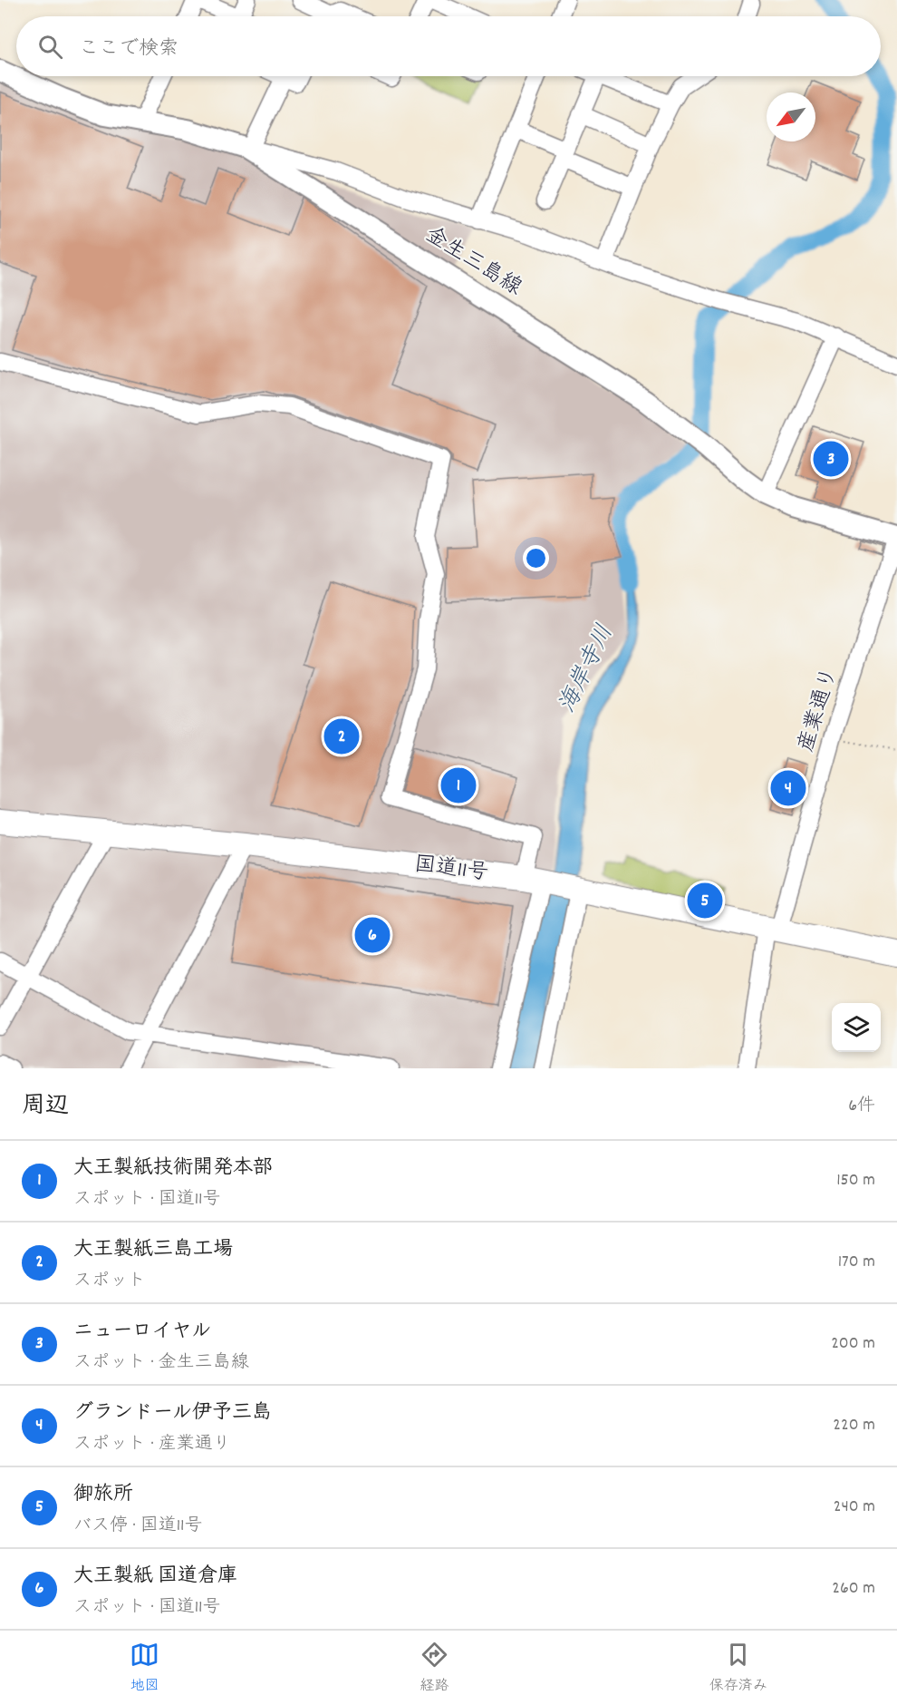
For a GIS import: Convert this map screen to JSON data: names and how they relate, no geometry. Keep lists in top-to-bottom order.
{
  "streets": {
    "highway": ["国道11号"],
    "main road": ["金生三島線"],
    "street": ["産業通り"]
  },
  "crossings": [
    ["金生三島線", "産業通り"],
    ["産業通り", "国道11号"]
  ],
  "water": ["海岸寺川"],
  "north": "bottom left",
  "page": {
    "search": "ここで検索",
    "pins": [
      "3",
      "2",
      "1",
      "4",
      "5",
      "6"
    ],
    "heading": ["周辺", "6件"],
    "list": [
      {
        "mark": "1",
        "name": "大王製紙技術開発本部",
        "note": "スポット · 国道11号",
        "value": "150 m"
      },
      {
        "mark": "2",
        "name": "大王製紙三島工場",
        "note": "スポット",
        "value": "170 m"
      },
      {
        "mark": "3",
        "name": "ニューロイヤル",
        "note": "スポット · 金生三島線",
        "value": "200 m"
      },
      {
        "mark": "4",
        "name": "グランドール伊予三島",
        "note": "スポット · 産業通り",
        "value": "220 m"
      },
      {
        "mark": "5",
        "name": "御旅所",
        "note": "バス停 · 国道11号",
        "value": "240 m"
      },
      {
        "mark": "6",
        "name": "大王製紙 国道倉庫",
        "note": "スポット · 国道11号",
        "value": "260 m"
      }
    ],
    "nav": ["地図", "経路", "保存済み"]
  }
}
